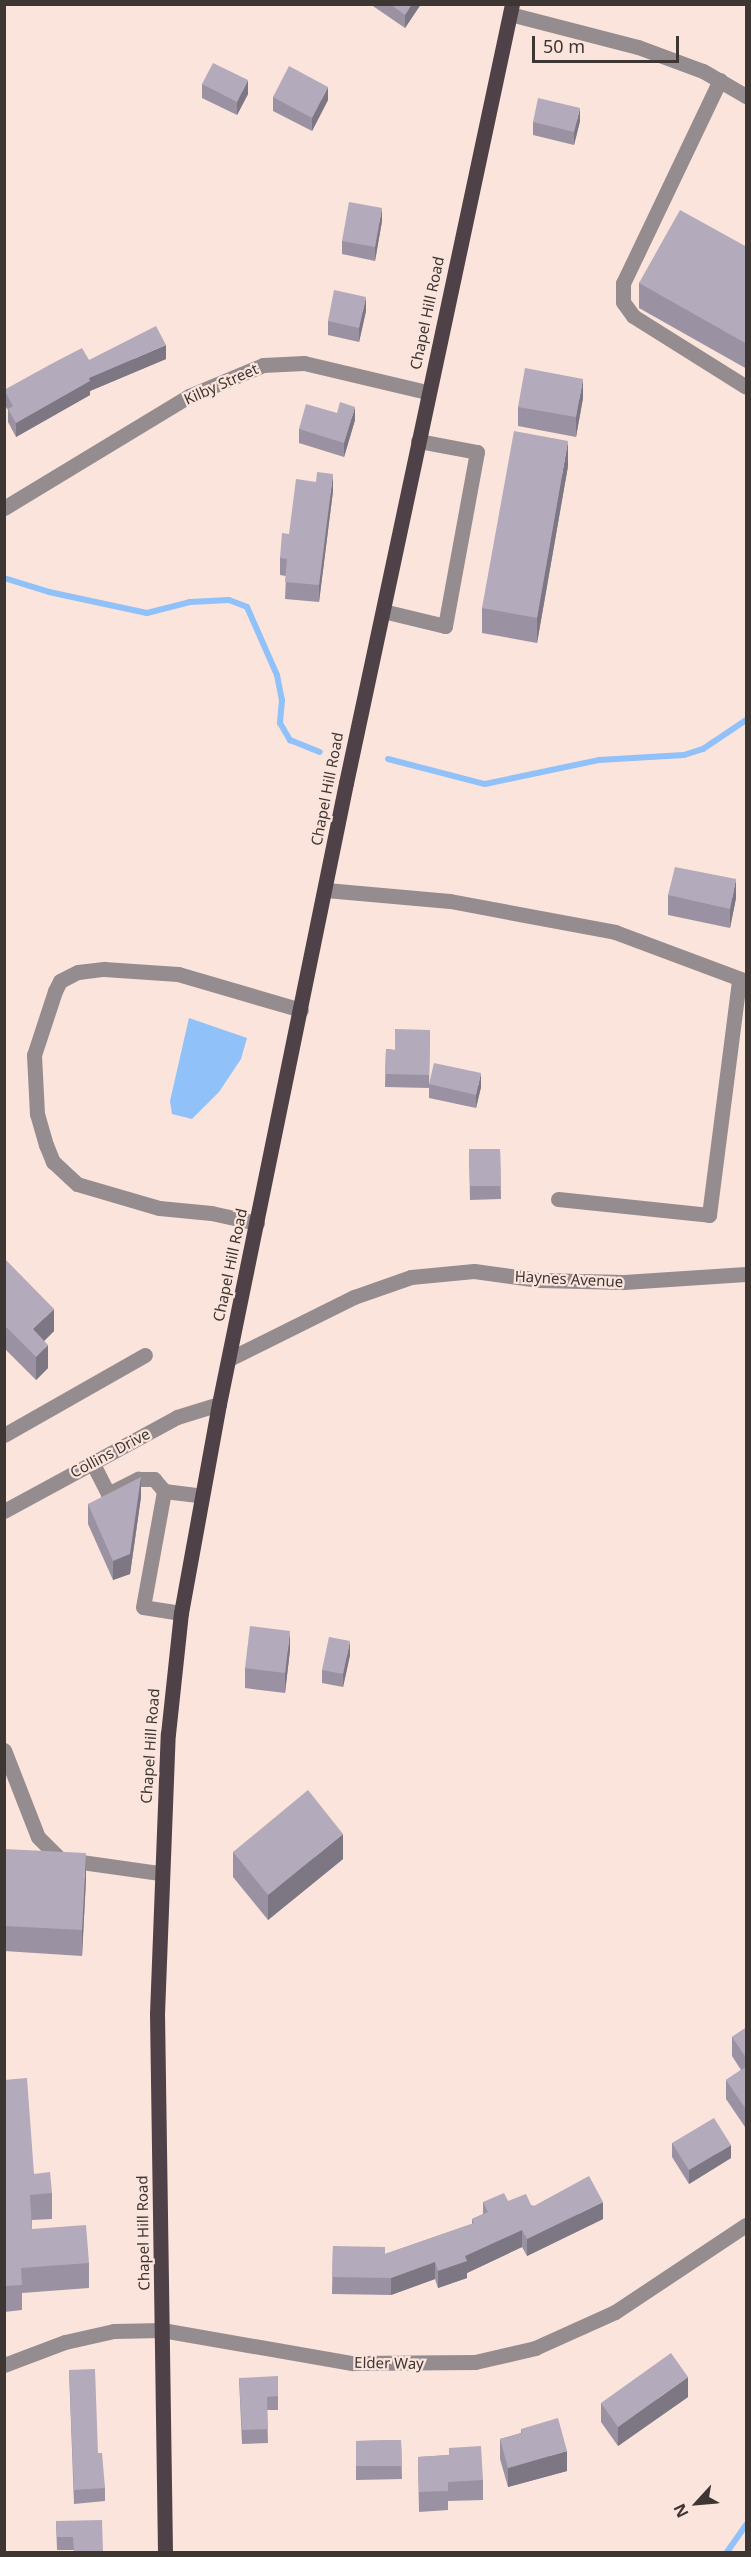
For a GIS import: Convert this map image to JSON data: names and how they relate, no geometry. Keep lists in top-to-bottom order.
{
  "streets": {
    "main road": ["Chapel Hill Road"],
    "street": [
      "Kilby Street",
      "Haynes Avenue",
      "Collins Drive",
      "Elder Way"
    ]
  },
  "crossings": [
    ["Chapel Hill Road", "Kilby Street"],
    ["Chapel Hill Road", "Haynes Avenue"],
    ["Chapel Hill Road", "Collins Drive"],
    ["Chapel Hill Road", "Elder Way"]
  ],
  "scale_bar": "50 m",
  "north": "bottom left"
}
